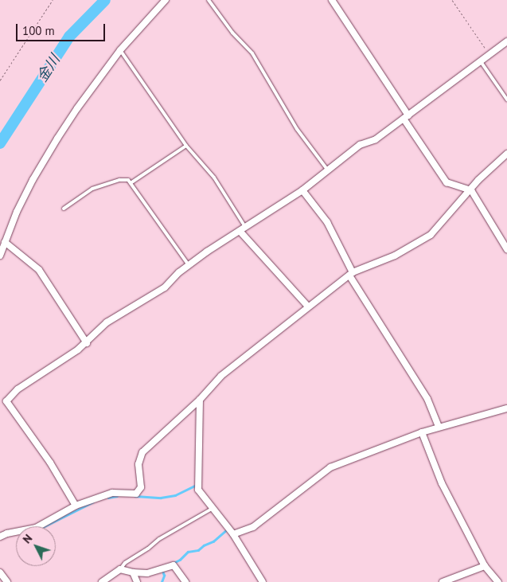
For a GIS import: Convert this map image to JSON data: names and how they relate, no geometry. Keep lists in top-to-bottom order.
{
  "water": ["金川"],
  "scale_bar": "100 m",
  "north": "top left"
}
